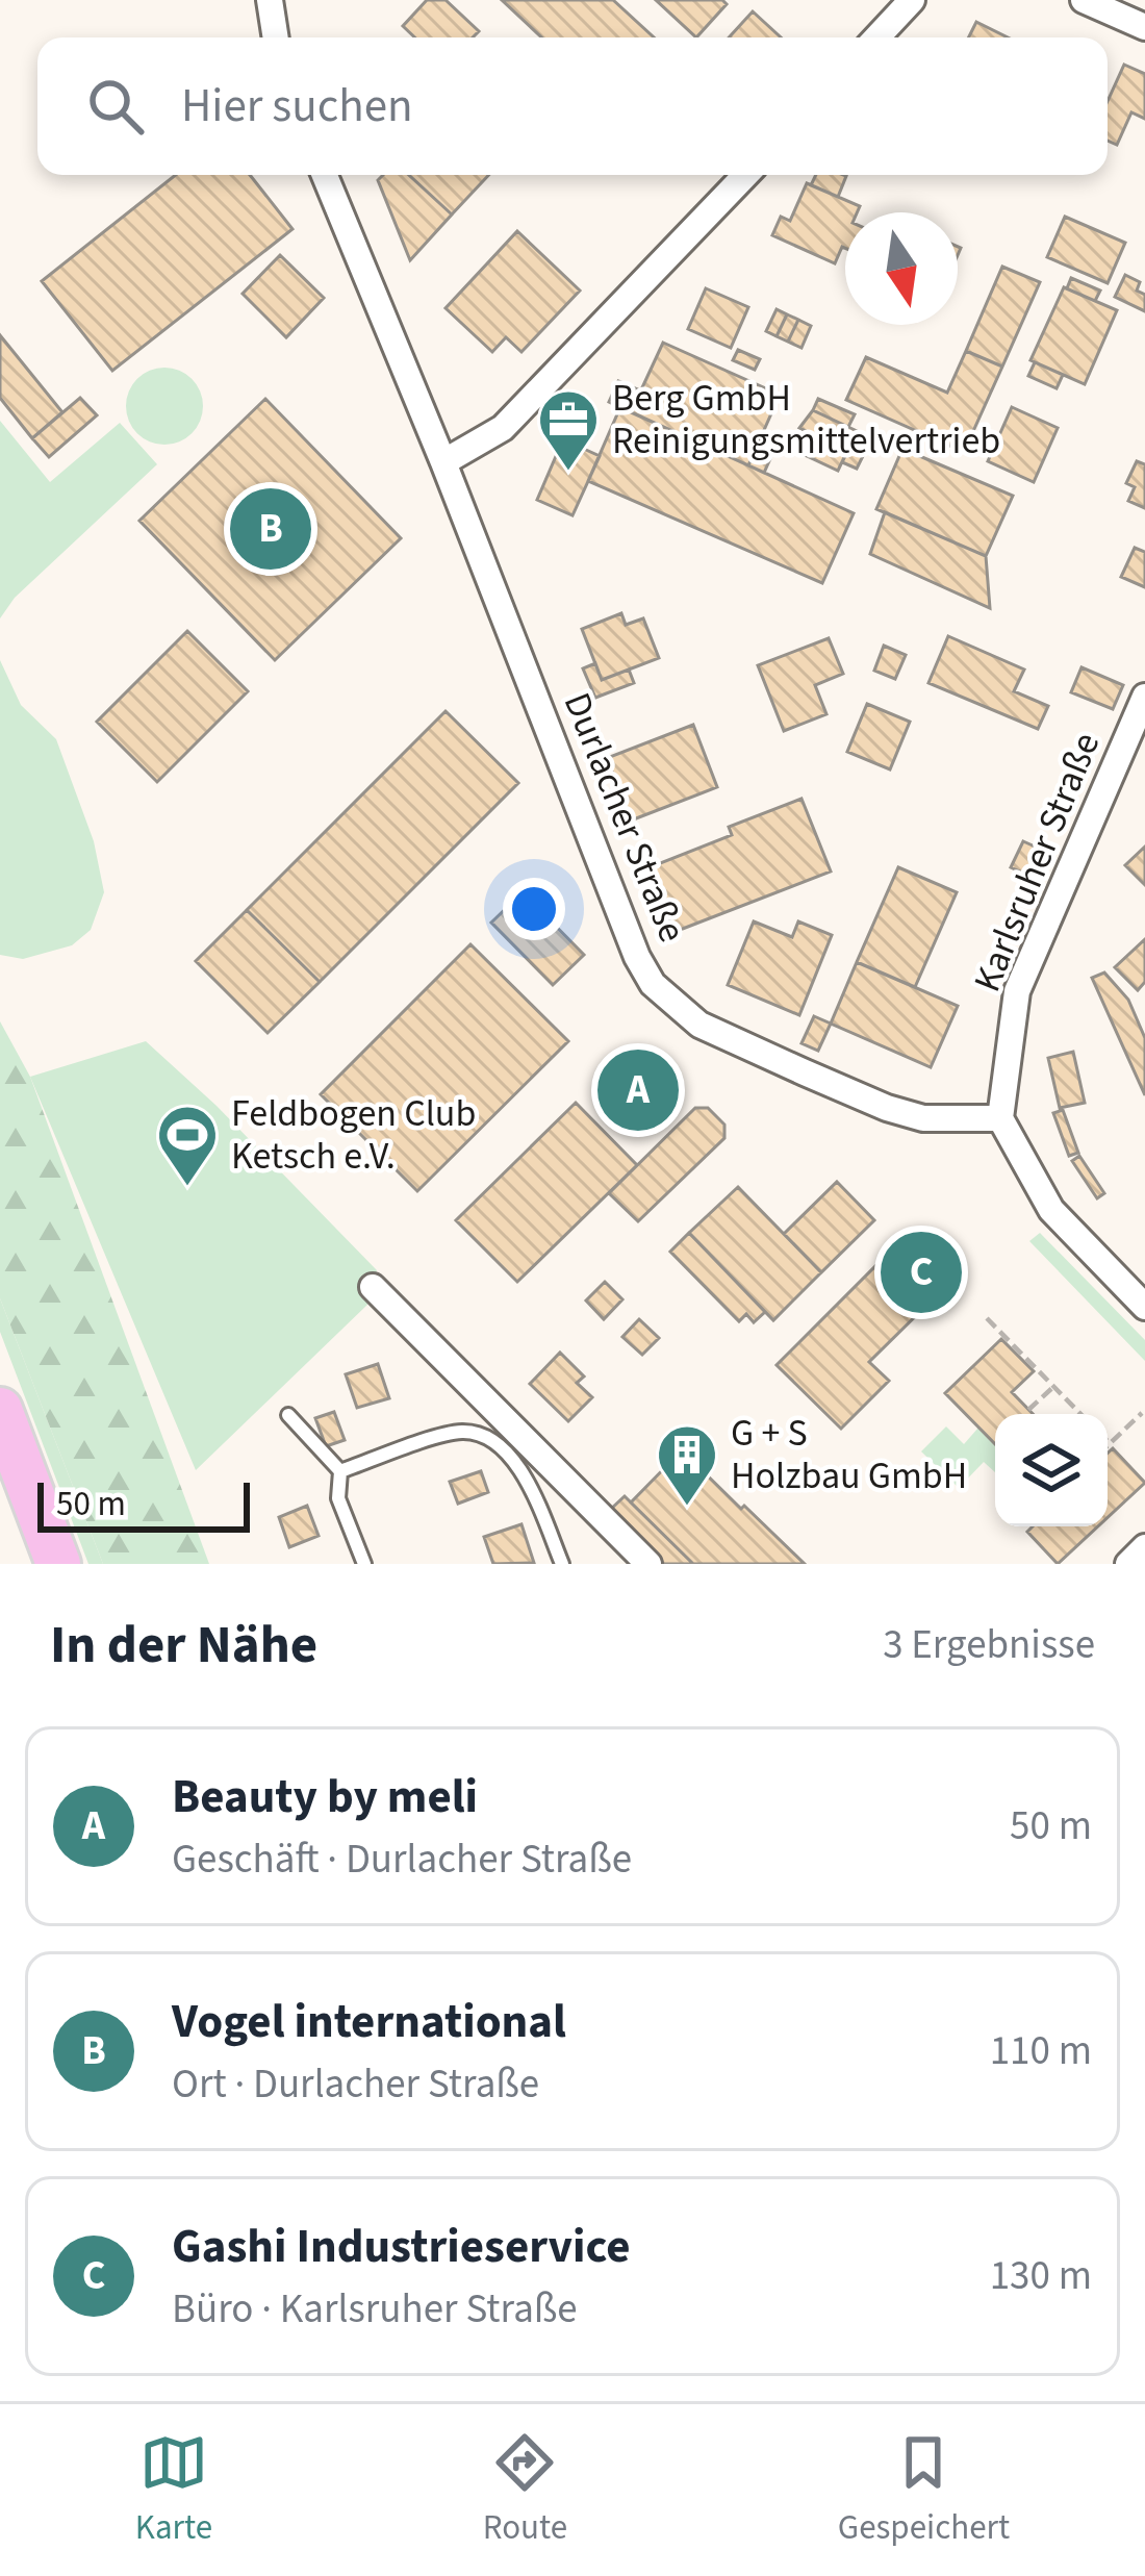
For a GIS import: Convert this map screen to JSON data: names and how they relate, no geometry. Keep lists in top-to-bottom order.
{
  "streets": {
    "street": ["Durlacher Straße", "Karlsruher Straße"]
  },
  "crossings": [
    ["Durlacher Straße", "Karlsruher Straße"]
  ],
  "places": {
    "office": ["Berg GmbH Reinigungsmittelvertrieb"],
    "sports": ["Feldbogen Club Ketsch e.V."],
    "building": ["G + S Holzbau GmbH"]
  },
  "scale_bar": "50 m",
  "north": "bottom",
  "page": {
    "search": "Hier suchen",
    "pins": ["B", "A", "C"],
    "scale": "50 m",
    "heading": ["In der Nähe", "3 Ergebnisse"],
    "list": [
      {
        "mark": "A",
        "name": "Beauty by meli",
        "note": "Geschäft · Durlacher Straße",
        "value": "50 m"
      },
      {
        "mark": "B",
        "name": "Vogel international",
        "note": "Ort · Durlacher Straße",
        "value": "110 m"
      },
      {
        "mark": "C",
        "name": "Gashi Industrieservice",
        "note": "Büro · Karlsruher Straße",
        "value": "130 m"
      }
    ],
    "nav": ["Karte", "Route", "Gespeichert"]
  }
}
